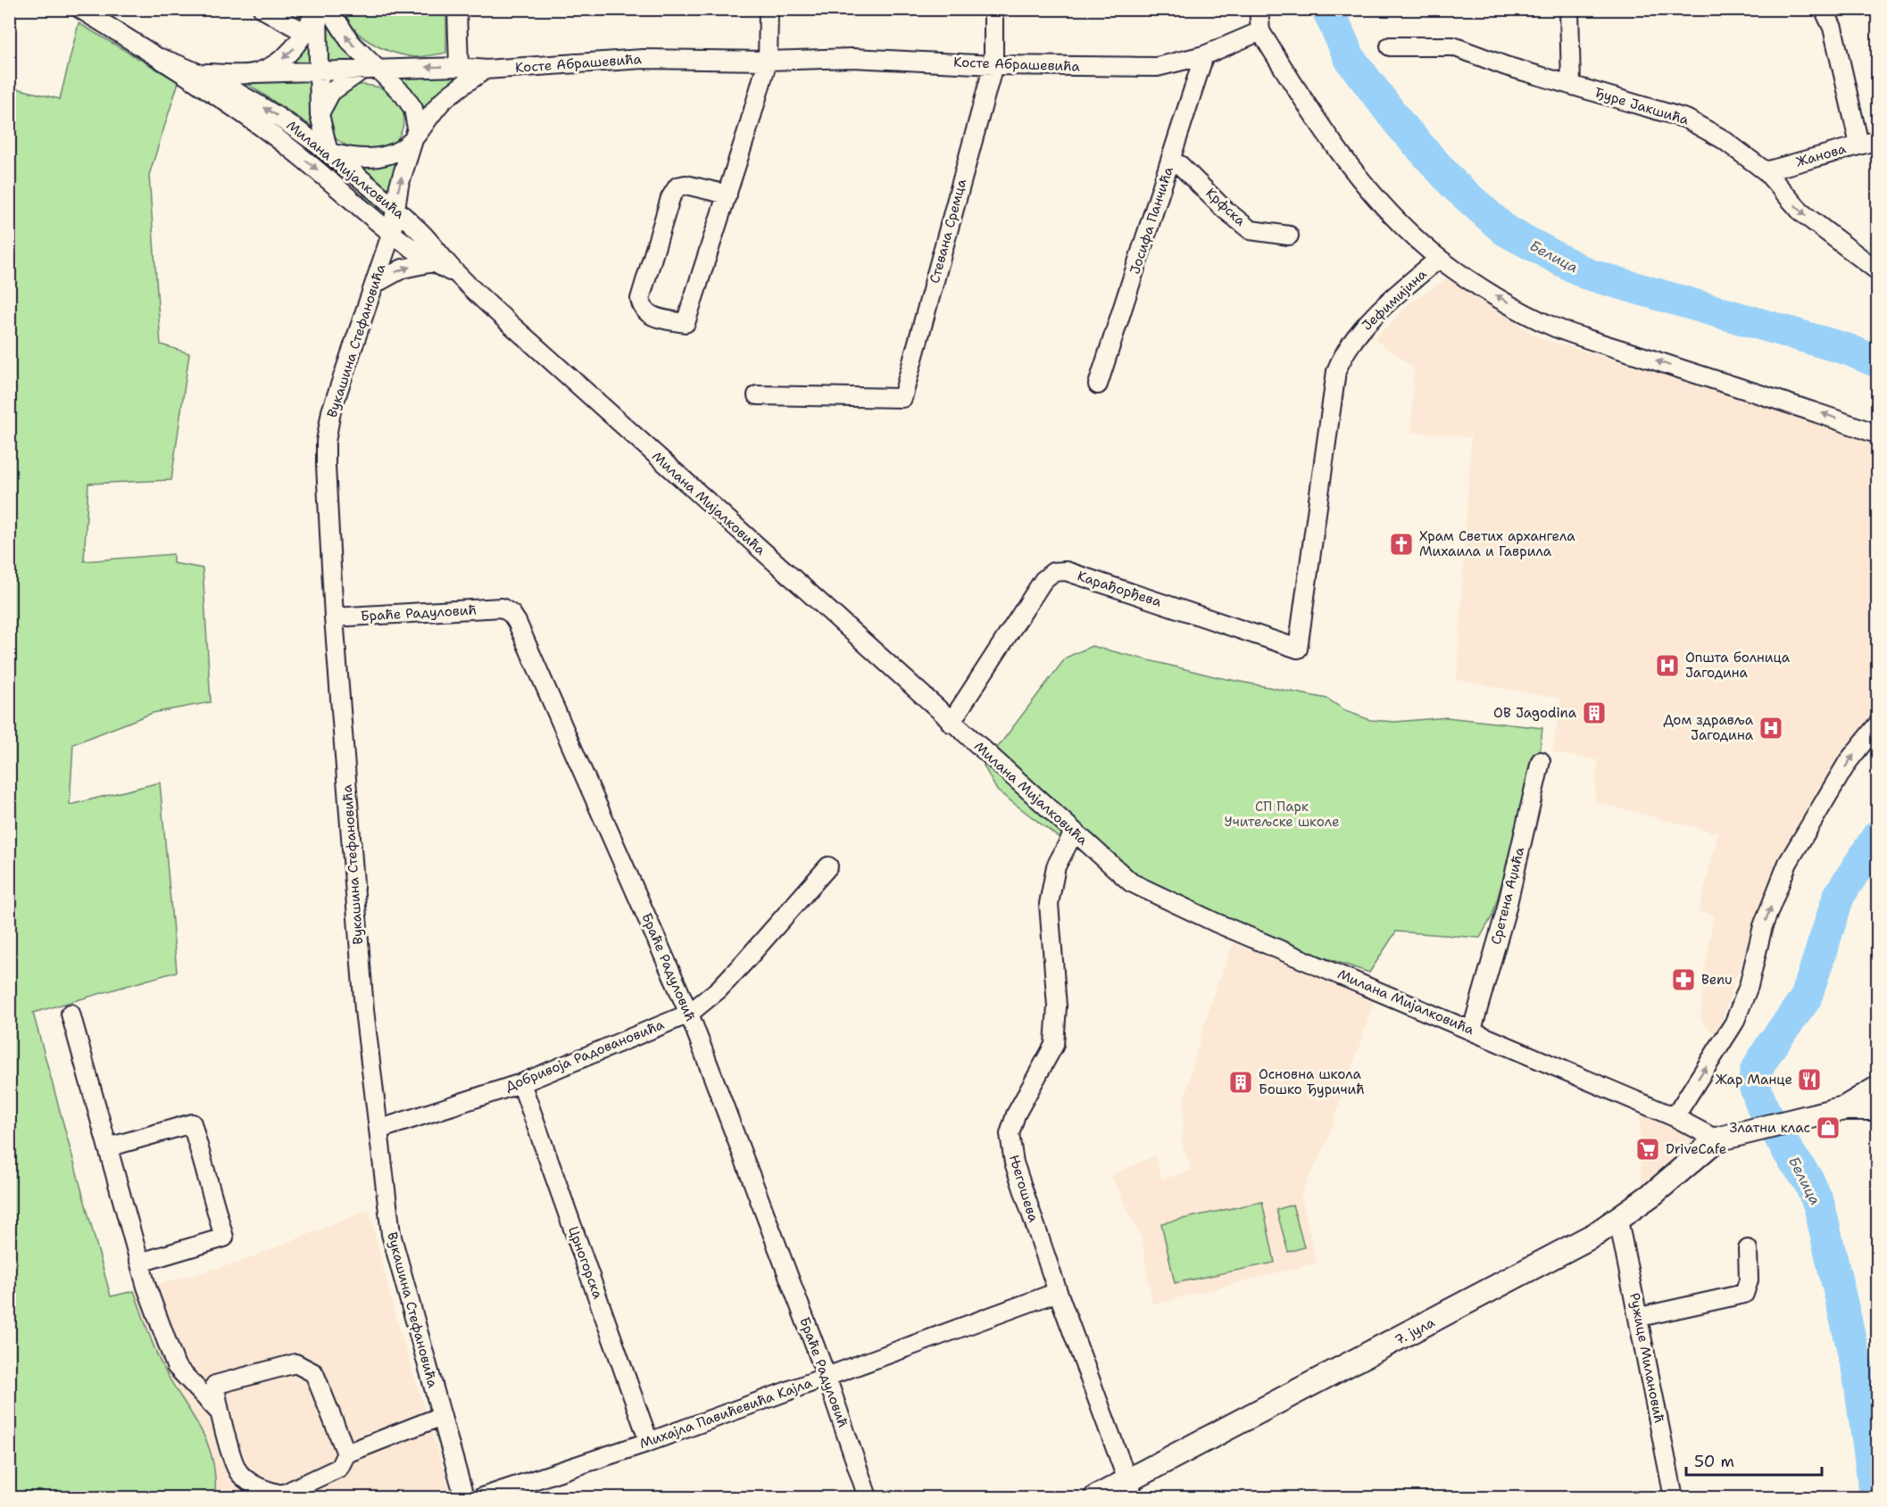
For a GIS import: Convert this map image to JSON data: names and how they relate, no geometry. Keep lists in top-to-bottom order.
{
  "streets": {
    "main road": ["7. јула"],
    "street": [
      "Косте Абрашевића",
      "Ђуре Јакшића",
      "Жанова",
      "Милана Мијалковића",
      "Крфска",
      "Јосифа Панчића",
      "Стевана Сремца",
      "Јефимијина",
      "Вукашина Стефановића",
      "Карађорђева",
      "Браће Радуловић",
      "Сретена Аџића",
      "Добривоја Радовановића",
      "Његошева",
      "Црногорска",
      "Ружице Милановић",
      "Михајла Павићевића Кајла"
    ]
  },
  "crossings": [
    ["Косте Абрашевића", "Милана Мијалковића"],
    ["Косте Абрашевића", "Јосифа Панчића"],
    ["Косте Абрашевића", "Стевана Сремца"],
    ["Косте Абрашевића", "Јефимијина"],
    ["Косте Абрашевића", "Вукашина Стефановића"],
    ["Ђуре Јакшића", "Жанова"],
    ["Милана Мијалковића", "Вукашина Стефановића"],
    ["Милана Мијалковића", "Карађорђева"],
    ["Милана Мијалковића", "Сретена Аџића"],
    ["Милана Мијалковића", "Његошева"],
    ["Милана Мијалковића", "7. јула"],
    ["Крфска", "Јосифа Панчића"],
    ["Јефимијина", "Карађорђева"],
    ["Вукашина Стефановића", "Браће Радуловић"],
    ["Вукашина Стефановића", "Добривоја Радовановића"],
    ["Браће Радуловић", "Добривоја Радовановића"],
    ["Браће Радуловић", "Михајла Павићевића Кајла"],
    ["Добривоја Радовановића", "Црногорска"],
    ["Његошева", "7. јула"],
    ["Његошева", "Михајла Павићевића Кајла"],
    ["Црногорска", "Михајла Павићевића Кајла"],
    ["7. јула", "Ружице Милановић"]
  ],
  "water": ["Белица"],
  "parks": ["СП Парк Учитељске школе"],
  "places": {
    "church": ["Храм Светих архангела Михаила и Гаврила"],
    "hospital": ["Општа болница Јагодина", "Дом здравља Јагодина"],
    "building": ["OB Jagodina", "Основна школа Бошко Ђуричић"],
    "pharmacy": ["Benu"],
    "restaurant": ["Жар Манце"],
    "shop": ["Златни клас"],
    "supermarket": ["DriveCafe"]
  },
  "scale_bar": "50 m"
}
